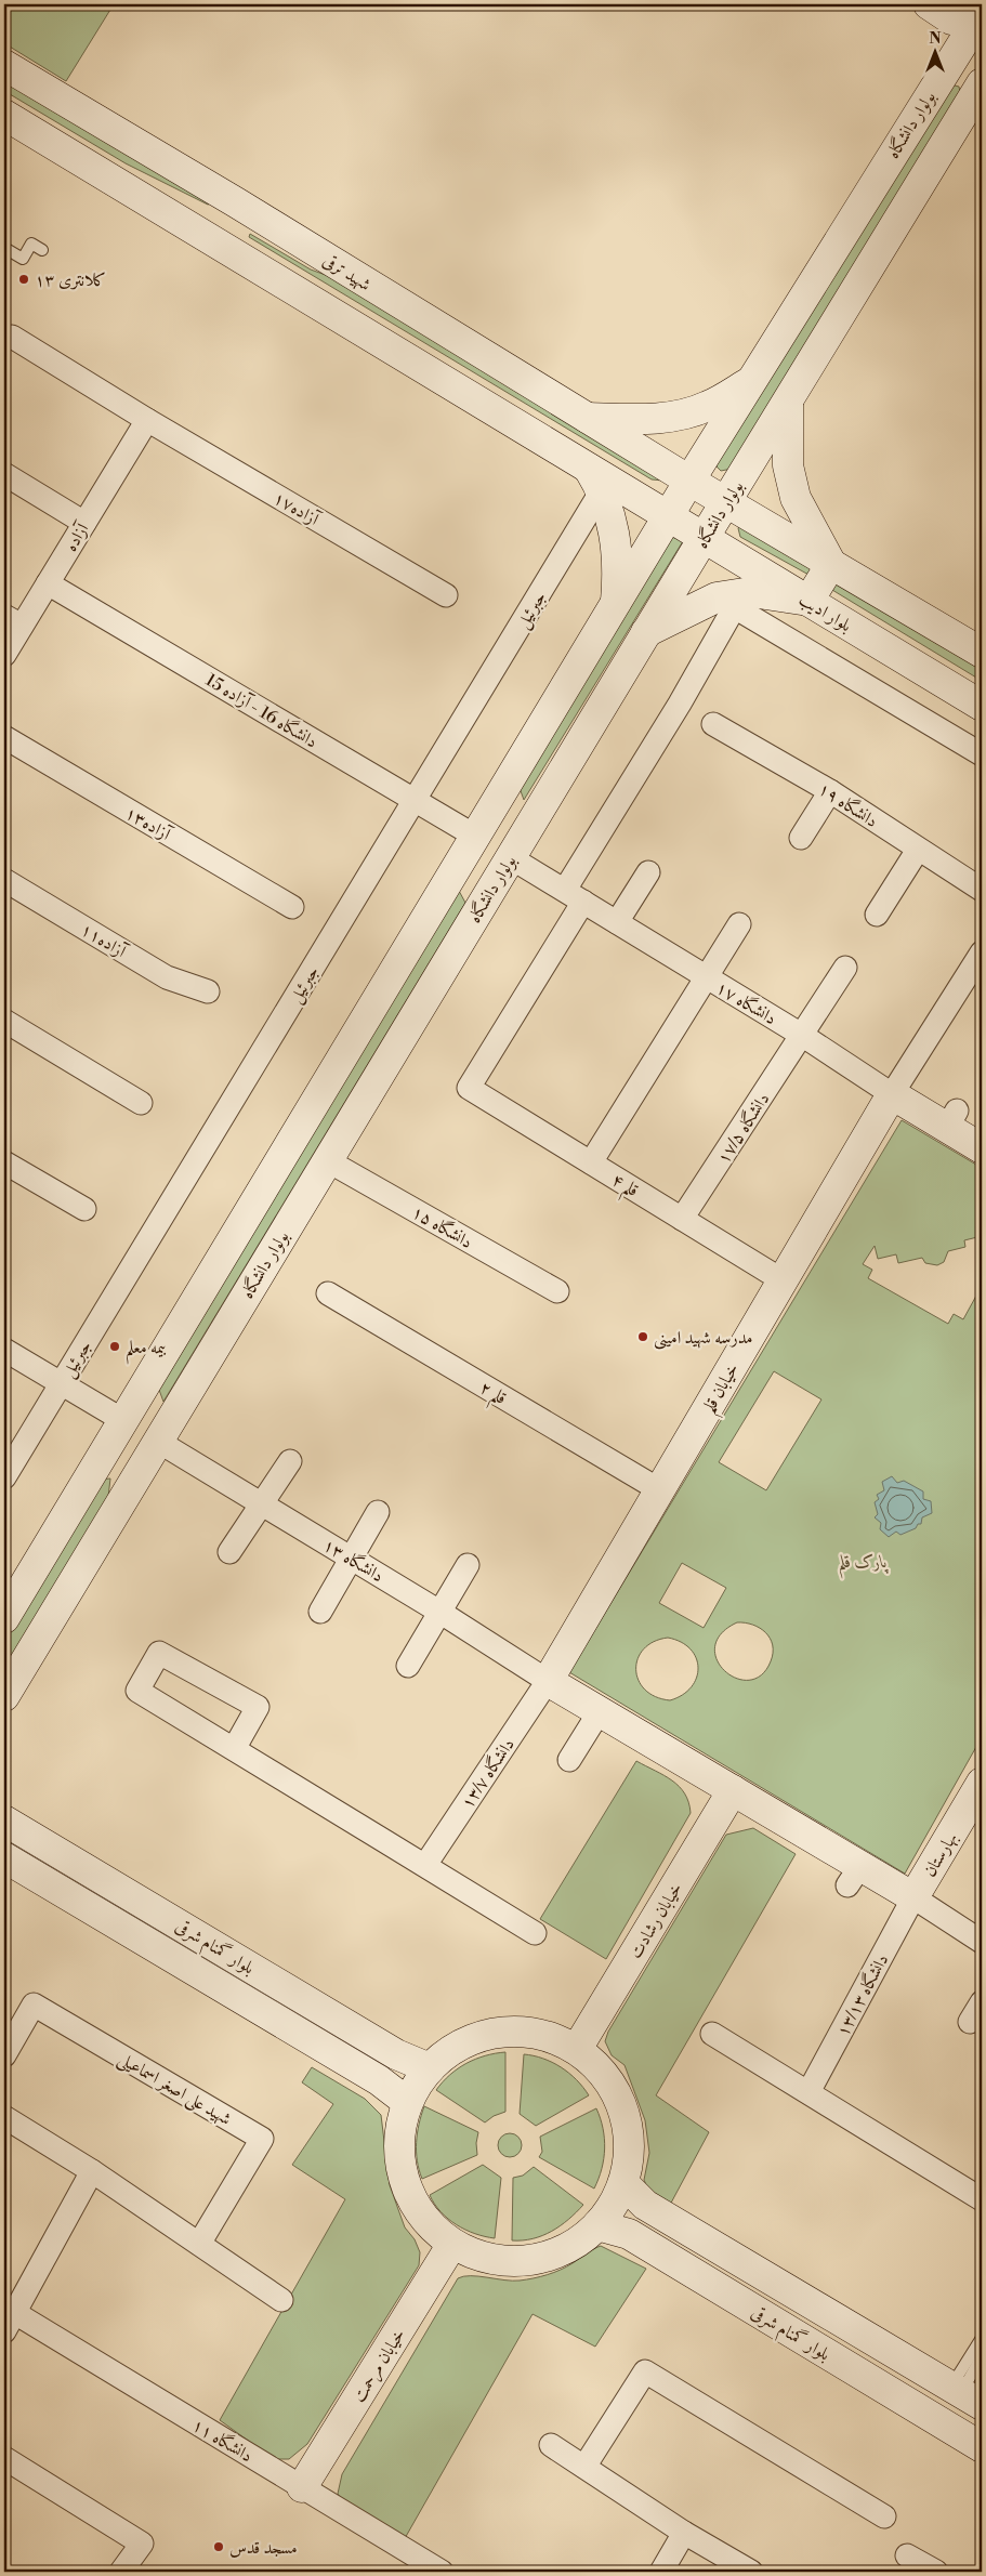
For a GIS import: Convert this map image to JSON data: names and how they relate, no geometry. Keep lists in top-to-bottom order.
{
  "streets": {
    "main road": [
      "بولوار دانشگاه",
      "شهید ترقی",
      "بلوار ادیب",
      "دانشگاه ۱۷",
      "خیابان قلم",
      "بهارستان",
      "خیابان رشادت",
      "بلوار گمنام شرقی",
      "خیابان مرحمت"
    ],
    "street": [
      "آزاده۱۷",
      "آزاده",
      "جبرئیل",
      "دانشگاه 16 - آزاده 15",
      "دانشگاه ۱۹",
      "آزاده۱۳",
      "آزاده۱۱",
      "دانشگاه ۱۷/۵",
      "قلم ۴",
      "دانشگاه ۱۵",
      "قلم ۲",
      "دانشگاه ۱۳",
      "دانشگاه ۱۳/۷",
      "دانشگاه ۱۳/۱۳",
      "شهید علی اصغر اسماعیلی",
      "دانشگاه ۱۱"
    ]
  },
  "crossings": [
    ["بولوار دانشگاه", "شهید ترقی"],
    ["بولوار دانشگاه", "بلوار ادیب"],
    ["بولوار دانشگاه", "دانشگاه 16 - آزاده 15"],
    ["بولوار دانشگاه", "دانشگاه ۱۷"],
    ["بولوار دانشگاه", "دانشگاه ۱۵"],
    ["بولوار دانشگاه", "دانشگاه ۱۳"],
    ["آزاده۱۷", "آزاده"],
    ["آزاده", "دانشگاه 16 - آزاده 15"],
    ["جبرئیل", "دانشگاه 16 - آزاده 15"],
    ["دانشگاه ۱۷", "دانشگاه ۱۷/۵"],
    ["دانشگاه ۱۷", "قلم ۴"],
    ["دانشگاه ۱۷", "خیابان قلم"],
    ["دانشگاه ۱۷/۵", "قلم ۴"],
    ["قلم ۴", "خیابان قلم"],
    ["خیابان قلم", "قلم ۲"],
    ["خیابان قلم", "دانشگاه ۱۳"],
    ["خیابان قلم", "دانشگاه ۱۳/۷"],
    ["دانشگاه ۱۳", "دانشگاه ۱۳/۷"],
    ["بهارستان", "دانشگاه ۱۳/۱۳"],
    ["خیابان مرحمت", "دانشگاه ۱۱"]
  ],
  "parks": ["پارک قلم"],
  "places": [
    "کلانتری ۱۳",
    "مدرسه شهید امینی",
    "بیمه معلم",
    "مسجد قدس"
  ],
  "north": "top"
}
